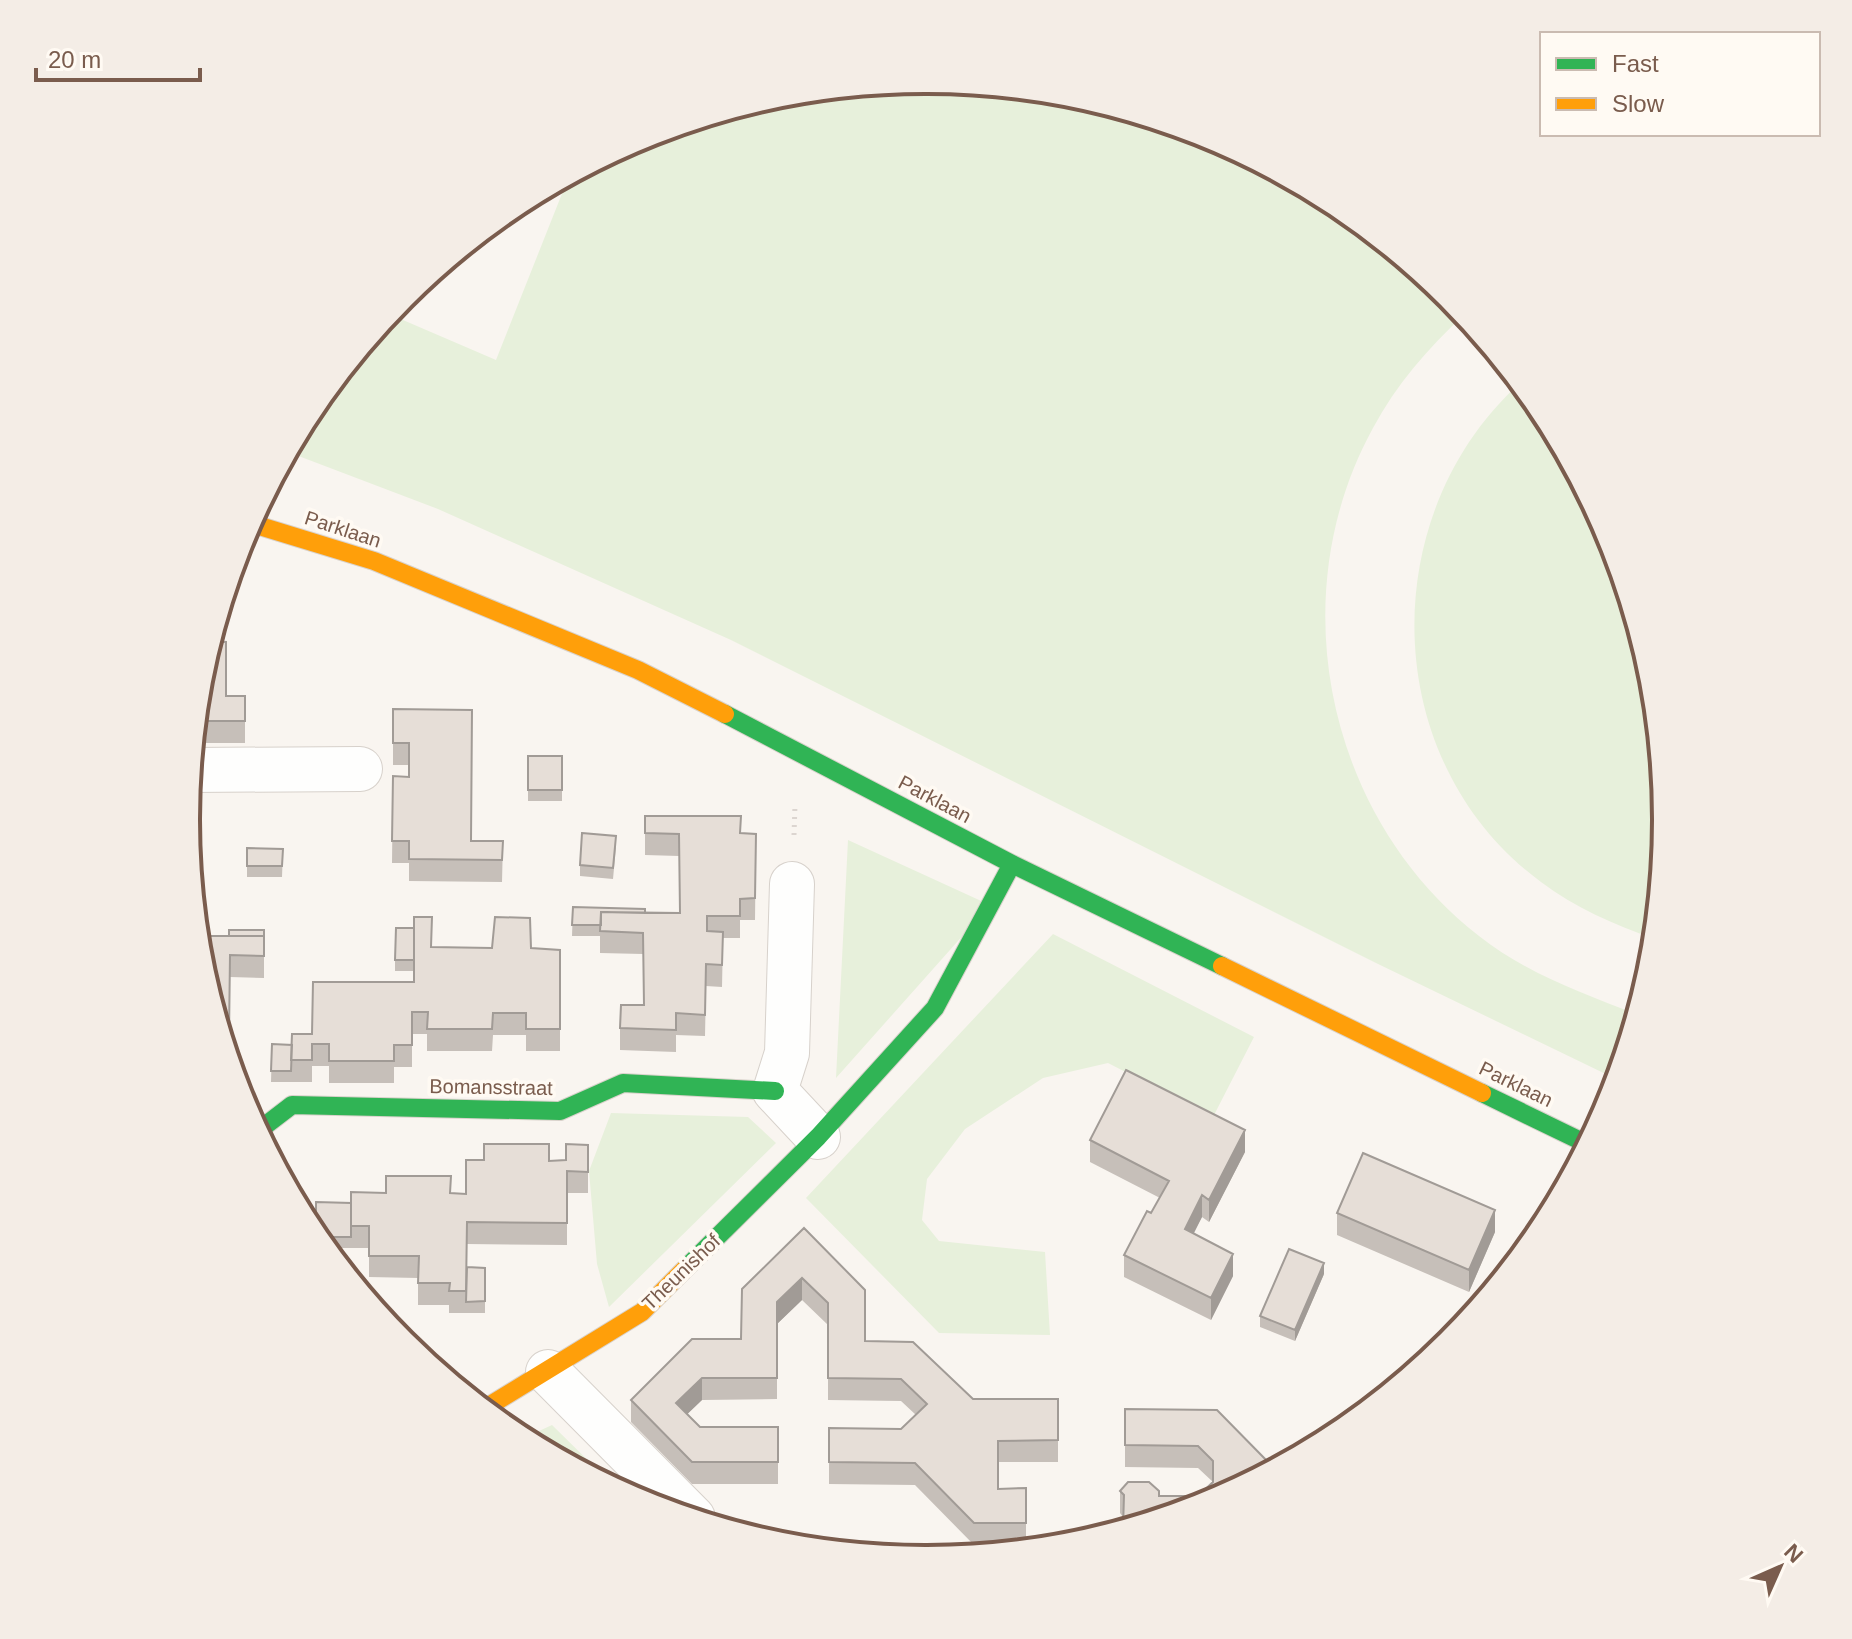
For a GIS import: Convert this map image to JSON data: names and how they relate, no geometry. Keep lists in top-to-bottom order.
{
  "streets": {
    "street": ["Parklaan", "Bomansstraat", "Theunishof"]
  },
  "crossings": [
    ["Parklaan", "Theunishof"]
  ],
  "legend": ["Fast", "Slow"],
  "scale_bar": "20 m",
  "north": "top right"
}
